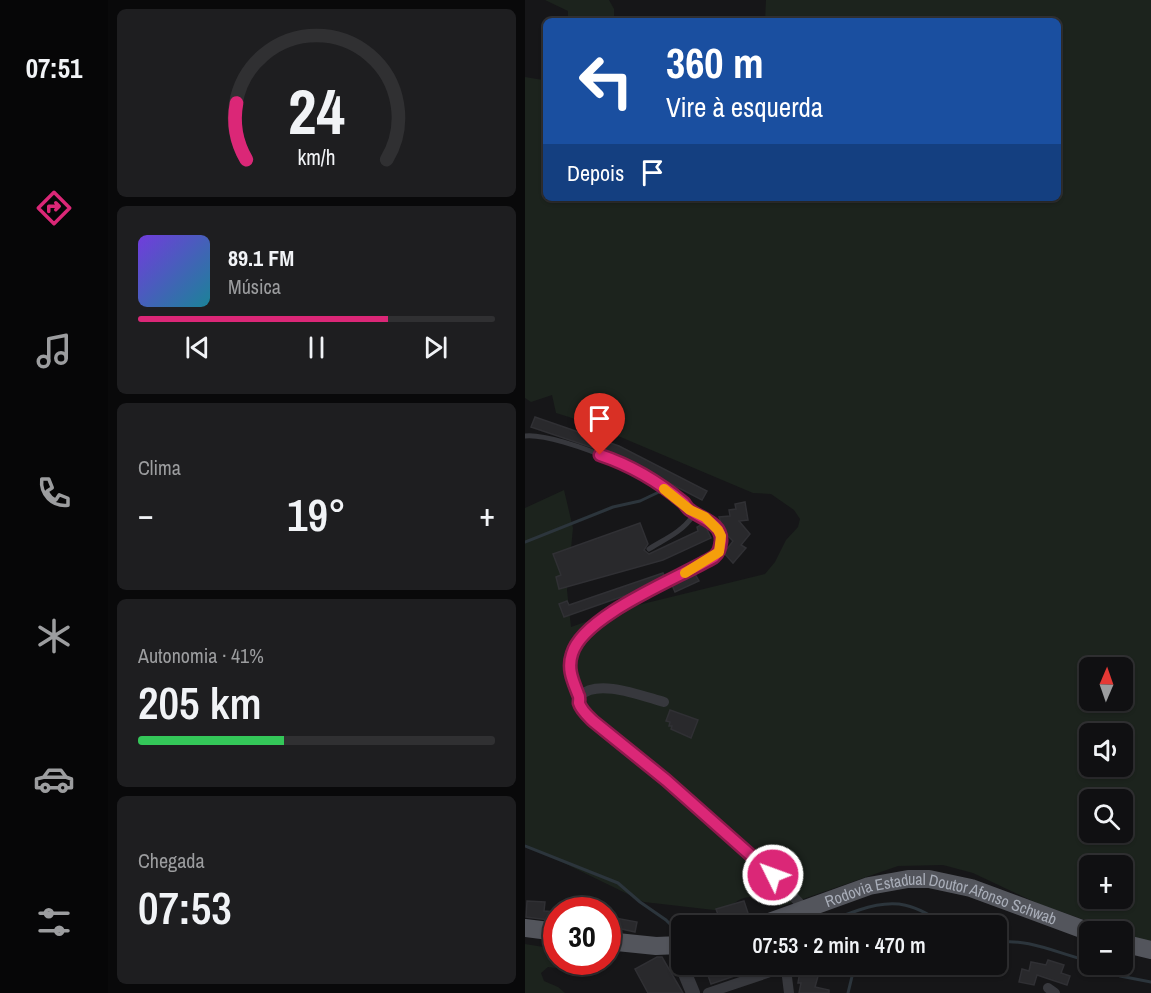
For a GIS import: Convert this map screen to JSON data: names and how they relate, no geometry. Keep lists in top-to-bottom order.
{
  "streets": {
    "main road": ["Rodovia Estadual Doutor Afonso Schwab"]
  },
  "north": "top",
  "page": {
    "tabs": "07:51",
    "turn": ["360 m", "Vire à esquerda"],
    "then": "Depois",
    "song": ["89.1 FM", "Música"],
    "tile": [
      "Clima",
      ["Autonomia · 41%", "205 km"],
      ["Chegada", "07:53"]
    ],
    "heat": ["−", "19°", "+"],
    "map_buttons": ["+", "−"],
    "limit": "30",
    "trip": "07:53 · 2 min · 470 m",
    "gauge": ["24", "km/h"]
  }
}
